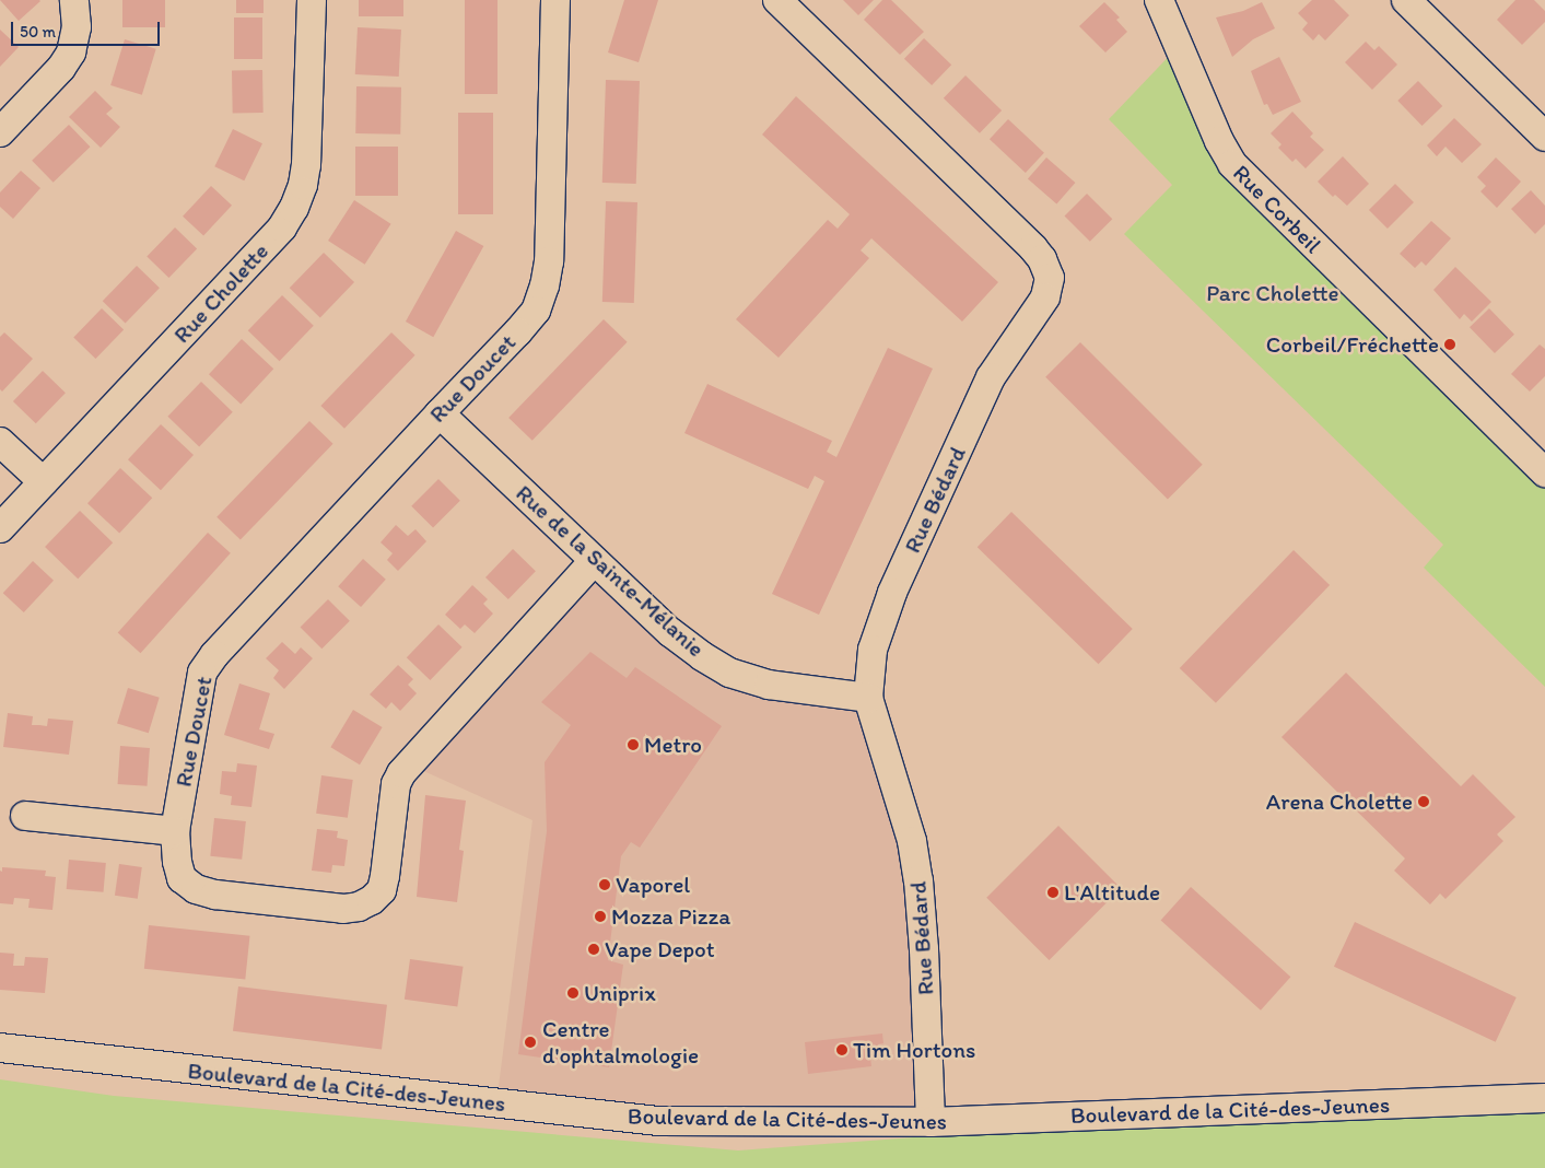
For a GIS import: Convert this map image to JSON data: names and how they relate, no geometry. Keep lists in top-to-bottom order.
{
  "streets": {
    "street": [
      "Rue Corbeil",
      "Rue Cholette",
      "Rue Doucet",
      "Rue Bédard",
      "Rue de la Sainte-Mélanie",
      "Boulevard de la Cité-des-Jeunes"
    ]
  },
  "crossings": [
    ["Rue Doucet", "Rue de la Sainte-Mélanie"],
    ["Rue Bédard", "Rue de la Sainte-Mélanie"],
    ["Rue Bédard", "Boulevard de la Cité-des-Jeunes"]
  ],
  "parks": ["Parc Cholette"],
  "places": [
    "Corbeil/Fréchette",
    "Metro",
    "Arena Cholette",
    "Vaporel",
    "L'Altitude",
    "Mozza Pizza",
    "Vape Depot",
    "Uniprix",
    "Centre d'ophtalmologie",
    "Tim Hortons"
  ],
  "scale_bar": "50 m"
}
